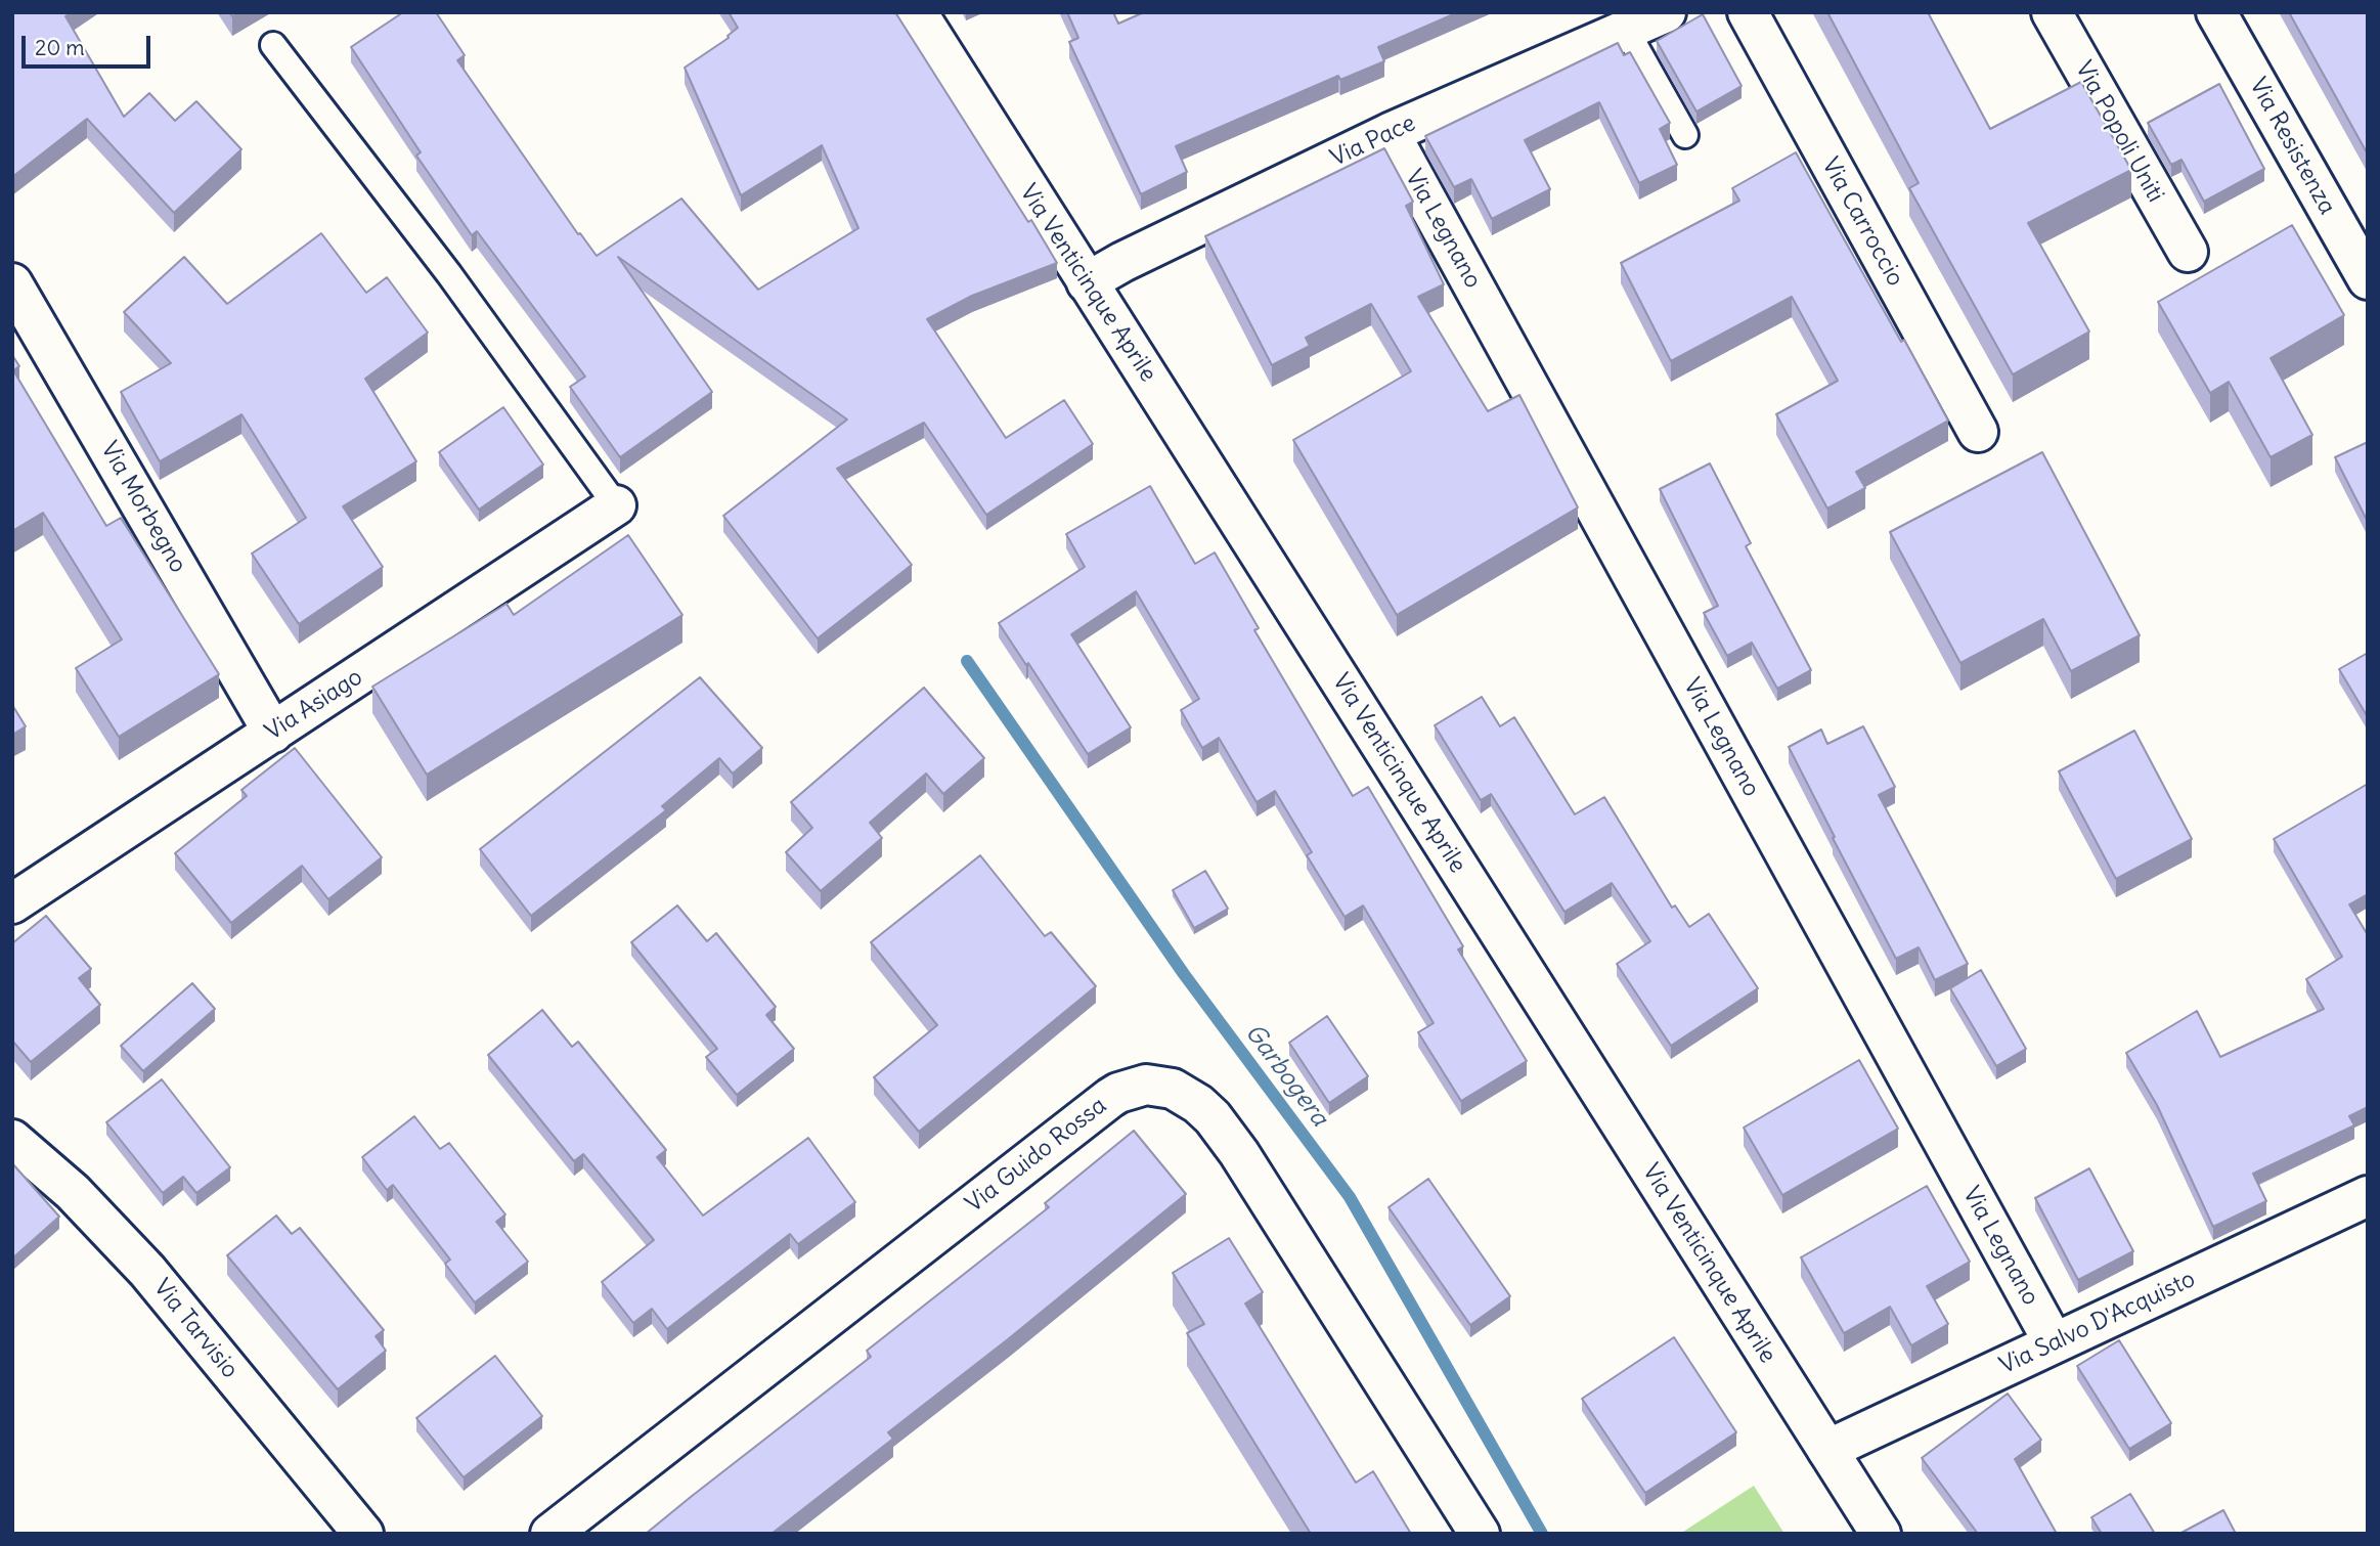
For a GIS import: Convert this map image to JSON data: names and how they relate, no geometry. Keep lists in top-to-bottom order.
{
  "streets": {
    "street": [
      "Via Popoli Uniti",
      "Via Pace",
      "Via Resistenza",
      "Via Carroccio",
      "Via Legnano",
      "Via Venticinque Aprile",
      "Via Morbegno",
      "Via Asiago",
      "Via Guido Rossa",
      "Via Salvo D'Acquisto",
      "Via Tarvisio"
    ]
  },
  "crossings": [
    ["Via Pace", "Via Legnano"],
    ["Via Pace", "Via Venticinque Aprile"],
    ["Via Legnano", "Via Salvo D'Acquisto"],
    ["Via Venticinque Aprile", "Via Salvo D'Acquisto"],
    ["Via Morbegno", "Via Asiago"]
  ],
  "water": ["Garbogera"],
  "scale_bar": "20 m"
}
